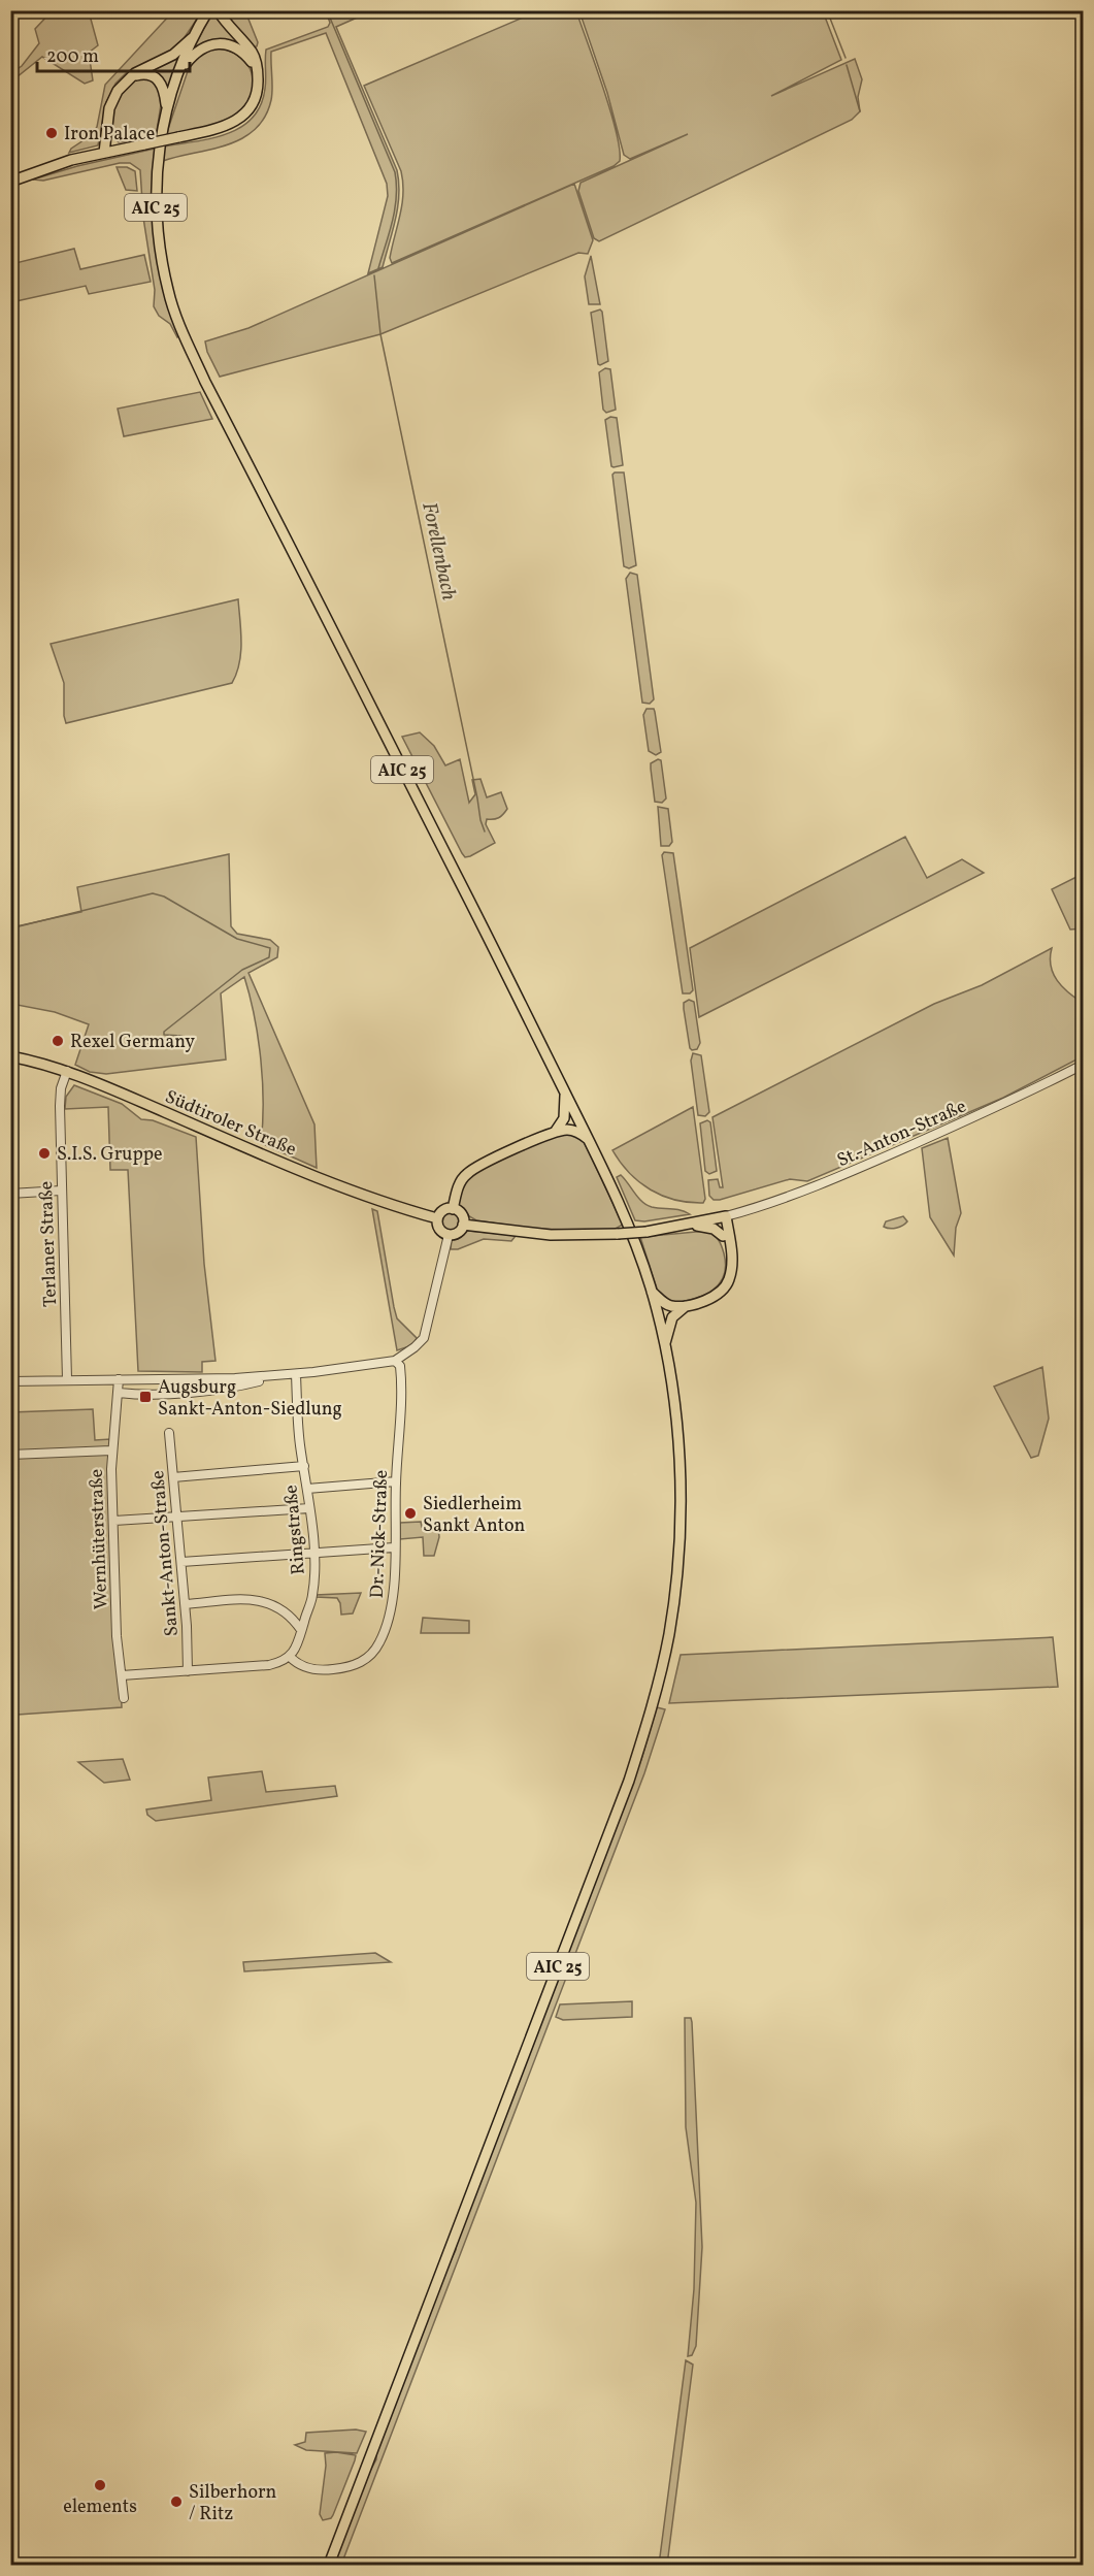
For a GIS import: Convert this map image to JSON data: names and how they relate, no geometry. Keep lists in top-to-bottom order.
{
  "streets": {
    "main road": ["AIC 25", "Südtiroler Straße"],
    "street": [
      "St.-Anton-Straße",
      "Terlaner Straße",
      "Ringstraße",
      "Dr.-Nick-Straße",
      "Wernhüterstraße",
      "Sankt-Anton-Straße"
    ]
  },
  "crossings": [
    ["Südtiroler Straße", "Terlaner Straße"],
    ["Ringstraße", "Dr.-Nick-Straße"]
  ],
  "water": ["Forellenbach"],
  "places": {
    "other": [
      "Iron Palace",
      "Rexel Germany",
      "S.I.S. Gruppe",
      "Siedlerheim Sankt Anton",
      "elements",
      "Silberhorn / Ritz"
    ],
    "transit": ["Augsburg Sankt-Anton-Siedlung"]
  },
  "scale_bar": "200 m"
}
